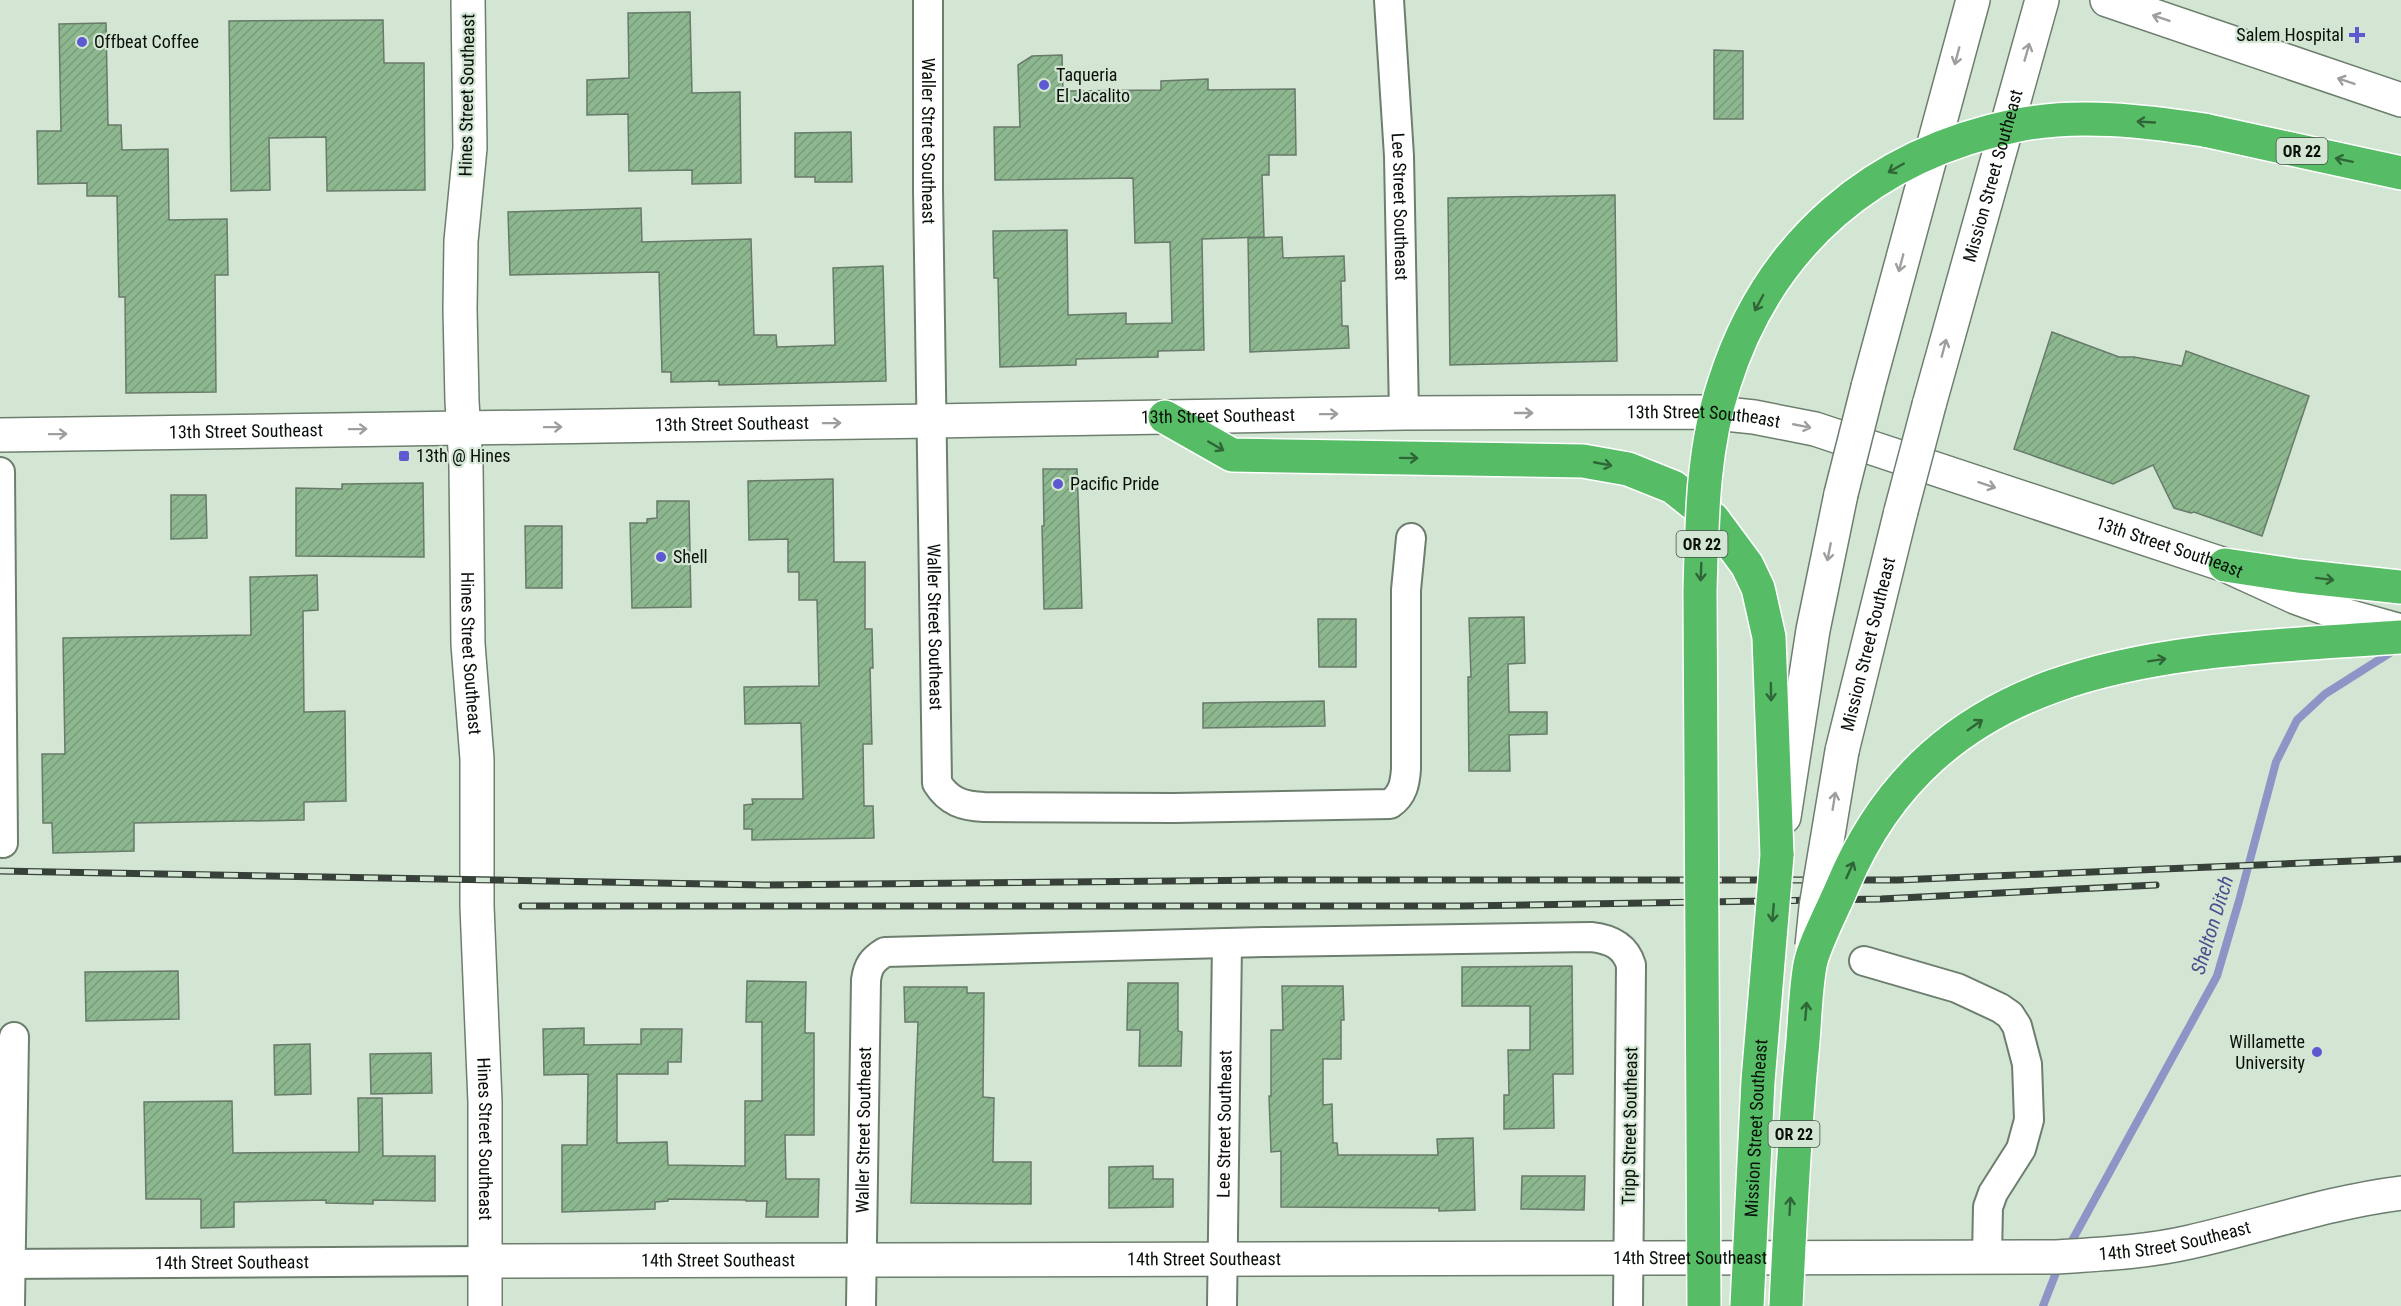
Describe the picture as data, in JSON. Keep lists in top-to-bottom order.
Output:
{
  "streets": {
    "highway": ["OR 22", "Mission Street Southeast"],
    "main road": ["Hines Street Southeast", "13th Street Southeast", "14th Street Southeast"],
    "street": ["Waller Street Southeast", "Lee Street Southeast", "Tripp Street Southeast"]
  },
  "crossings": [
    ["Hines Street Southeast", "13th Street Southeast"],
    ["Hines Street Southeast", "14th Street Southeast"],
    ["Waller Street Southeast", "Lee Street Southeast"],
    ["Waller Street Southeast", "13th Street Southeast"],
    ["Waller Street Southeast", "Tripp Street Southeast"],
    ["Waller Street Southeast", "14th Street Southeast"],
    ["OR 22", "Mission Street Southeast"],
    ["Mission Street Southeast", "13th Street Southeast"],
    ["Lee Street Southeast", "13th Street Southeast"],
    ["Lee Street Southeast", "Tripp Street Southeast"],
    ["Lee Street Southeast", "14th Street Southeast"],
    ["Tripp Street Southeast", "14th Street Southeast"]
  ],
  "one_way": ["13th Street Southeast"],
  "water": ["Shelton Ditch"],
  "places": {
    "health": ["Salem Hospital"],
    "other": [
      "Offbeat Coffee",
      "Taqueria El Jacalito",
      "Pacific Pride",
      "Shell",
      "Willamette University"
    ],
    "transit": ["13th @ Hines"]
  }
}
